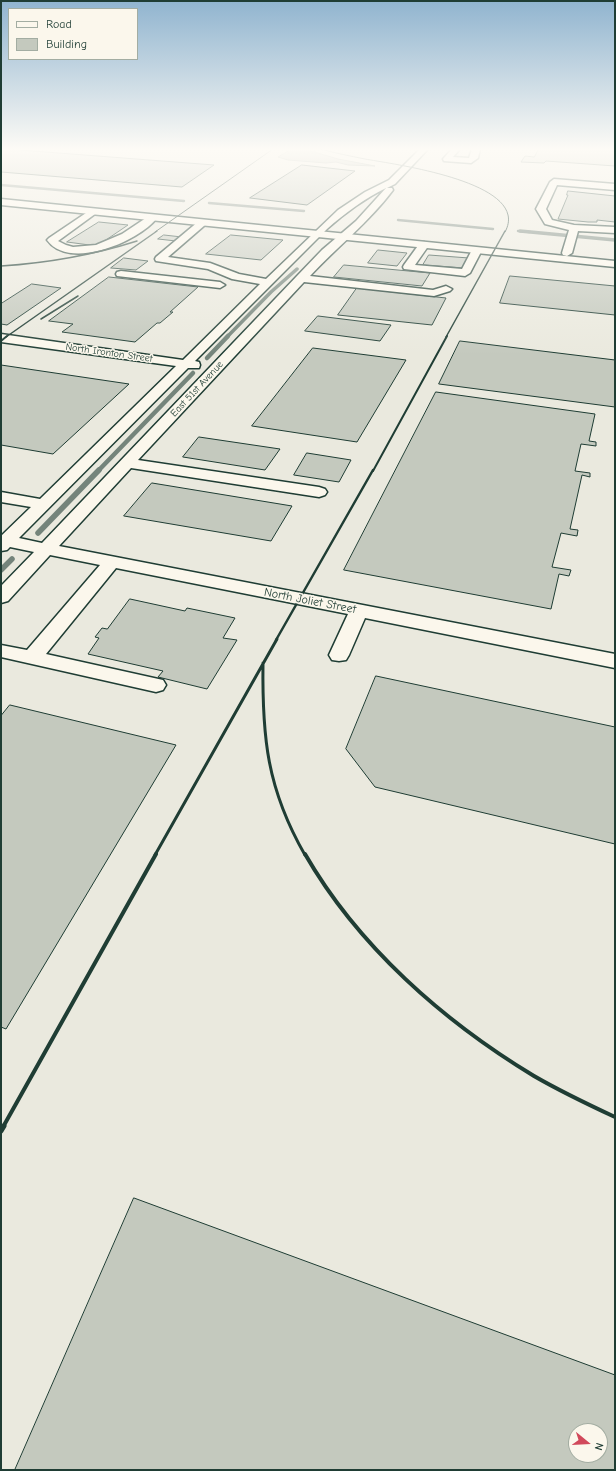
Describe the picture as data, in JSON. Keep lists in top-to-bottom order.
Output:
{
  "streets": {
    "street": ["North Ironton Street", "East 51st Avenue", "North Joliet Street"]
  },
  "crossings": [
    ["North Ironton Street", "East 51st Avenue"],
    ["East 51st Avenue", "North Joliet Street"]
  ],
  "legend": ["Road", "Building"],
  "north": "right"
}
